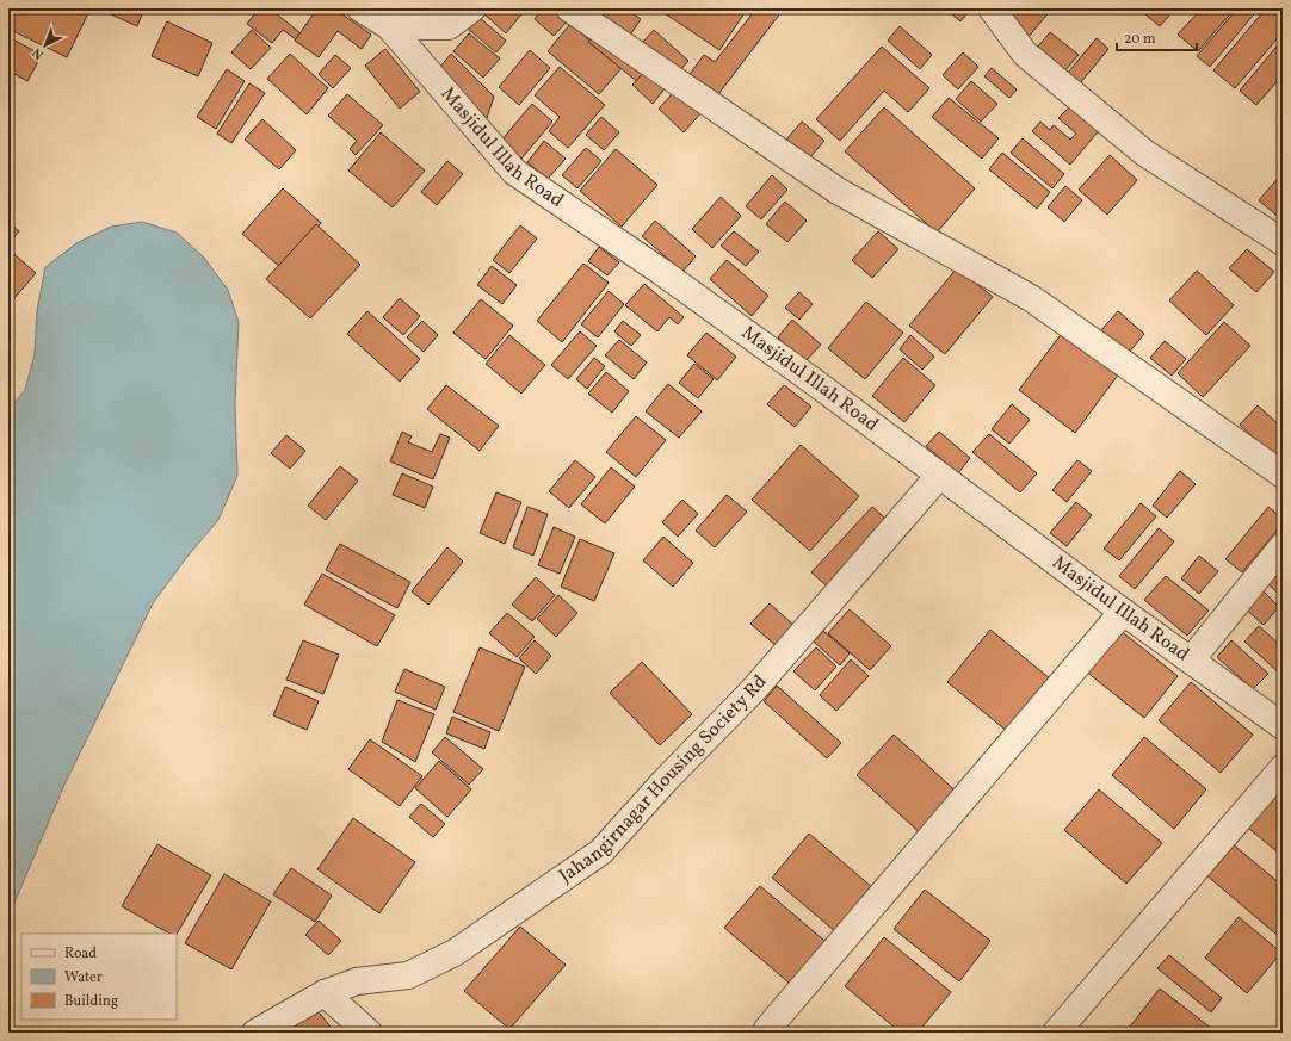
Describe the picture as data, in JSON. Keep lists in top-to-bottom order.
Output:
{
  "streets": {
    "street": ["Masjidul Illah Road", "Jahangirnagar Housing Society Rd"]
  },
  "crossings": [
    ["Masjidul Illah Road", "Jahangirnagar Housing Society Rd"]
  ],
  "legend": ["Road", "Water", "Building"],
  "scale_bar": "20 m",
  "north": "bottom left"
}
